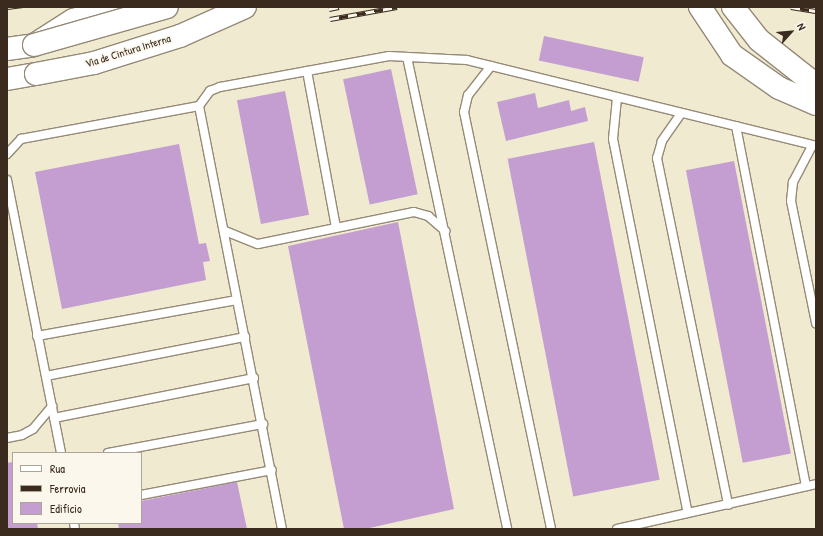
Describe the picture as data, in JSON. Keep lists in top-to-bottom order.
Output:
{
  "streets": {
    "main road": ["Via de Cintura Interna"]
  },
  "legend": ["Rua", "Ferrovia", "Edifício"],
  "north": "top right"
}
